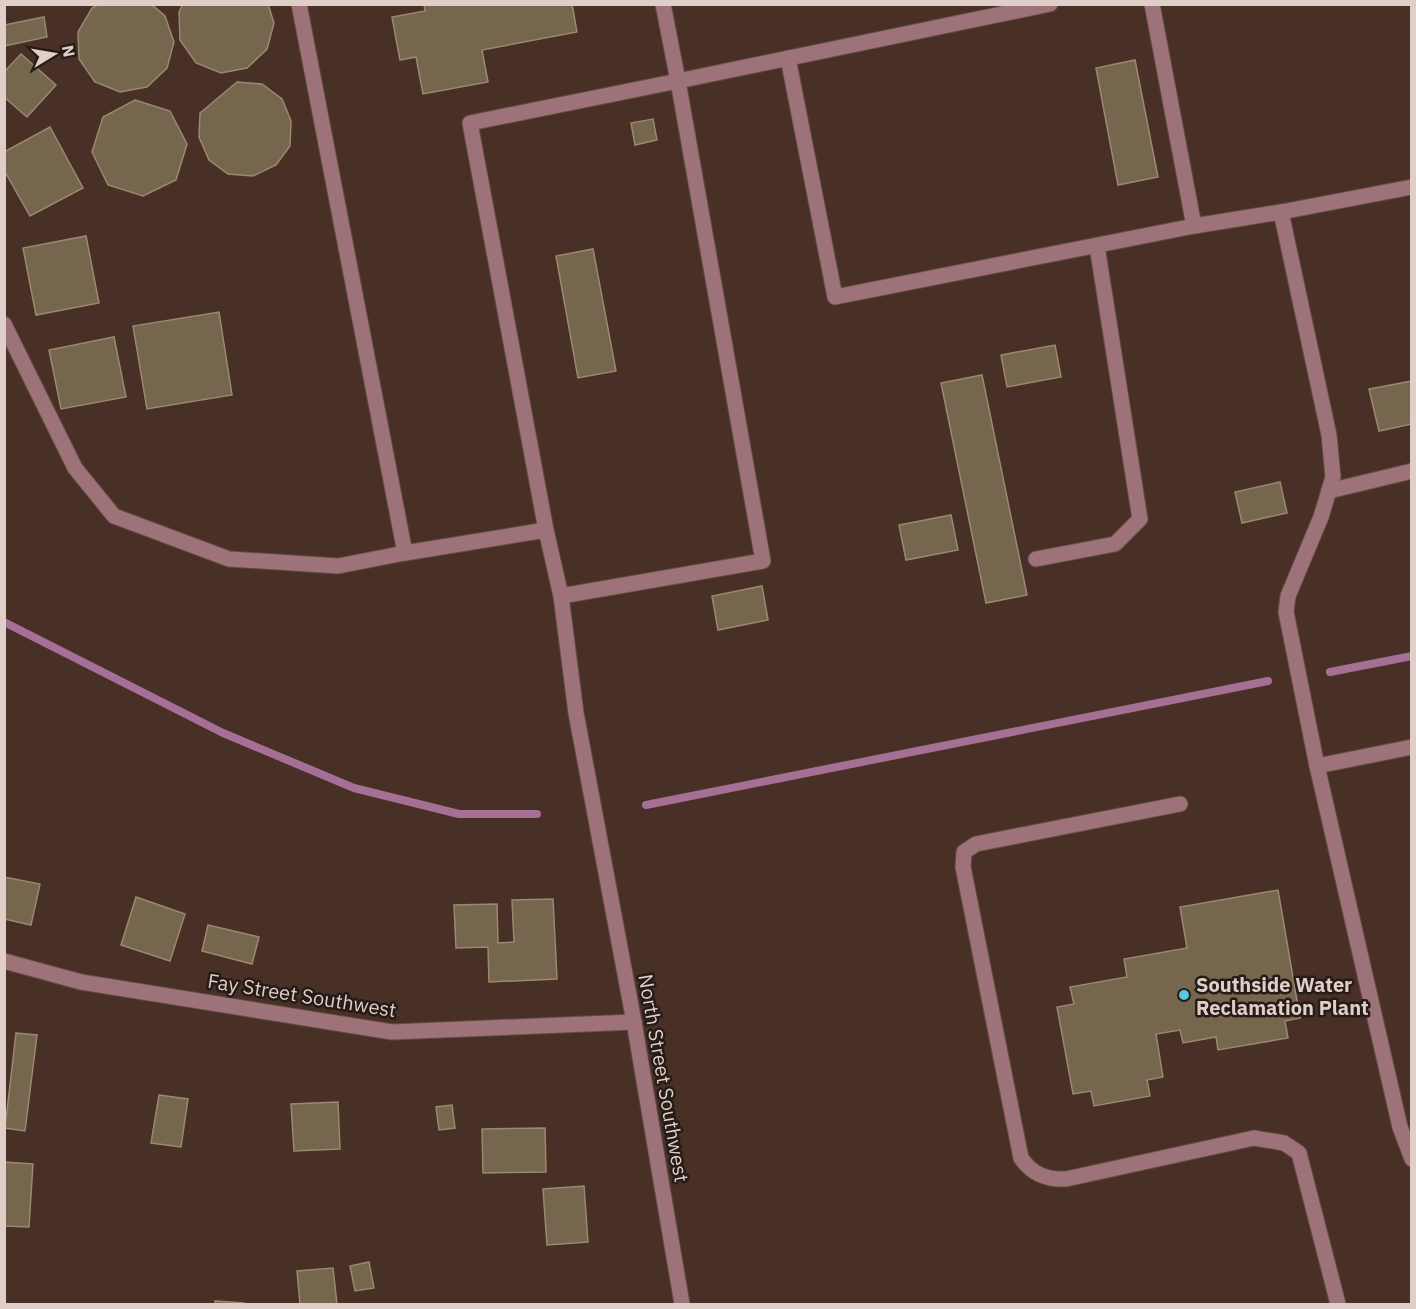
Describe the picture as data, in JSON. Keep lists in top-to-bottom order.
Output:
{
  "streets": {
    "street": ["Fay Street Southwest", "North Street Southwest"]
  },
  "crossings": [
    ["Fay Street Southwest", "North Street Southwest"]
  ],
  "places": ["Southside Water Reclamation Plant"],
  "north": "right"
}
